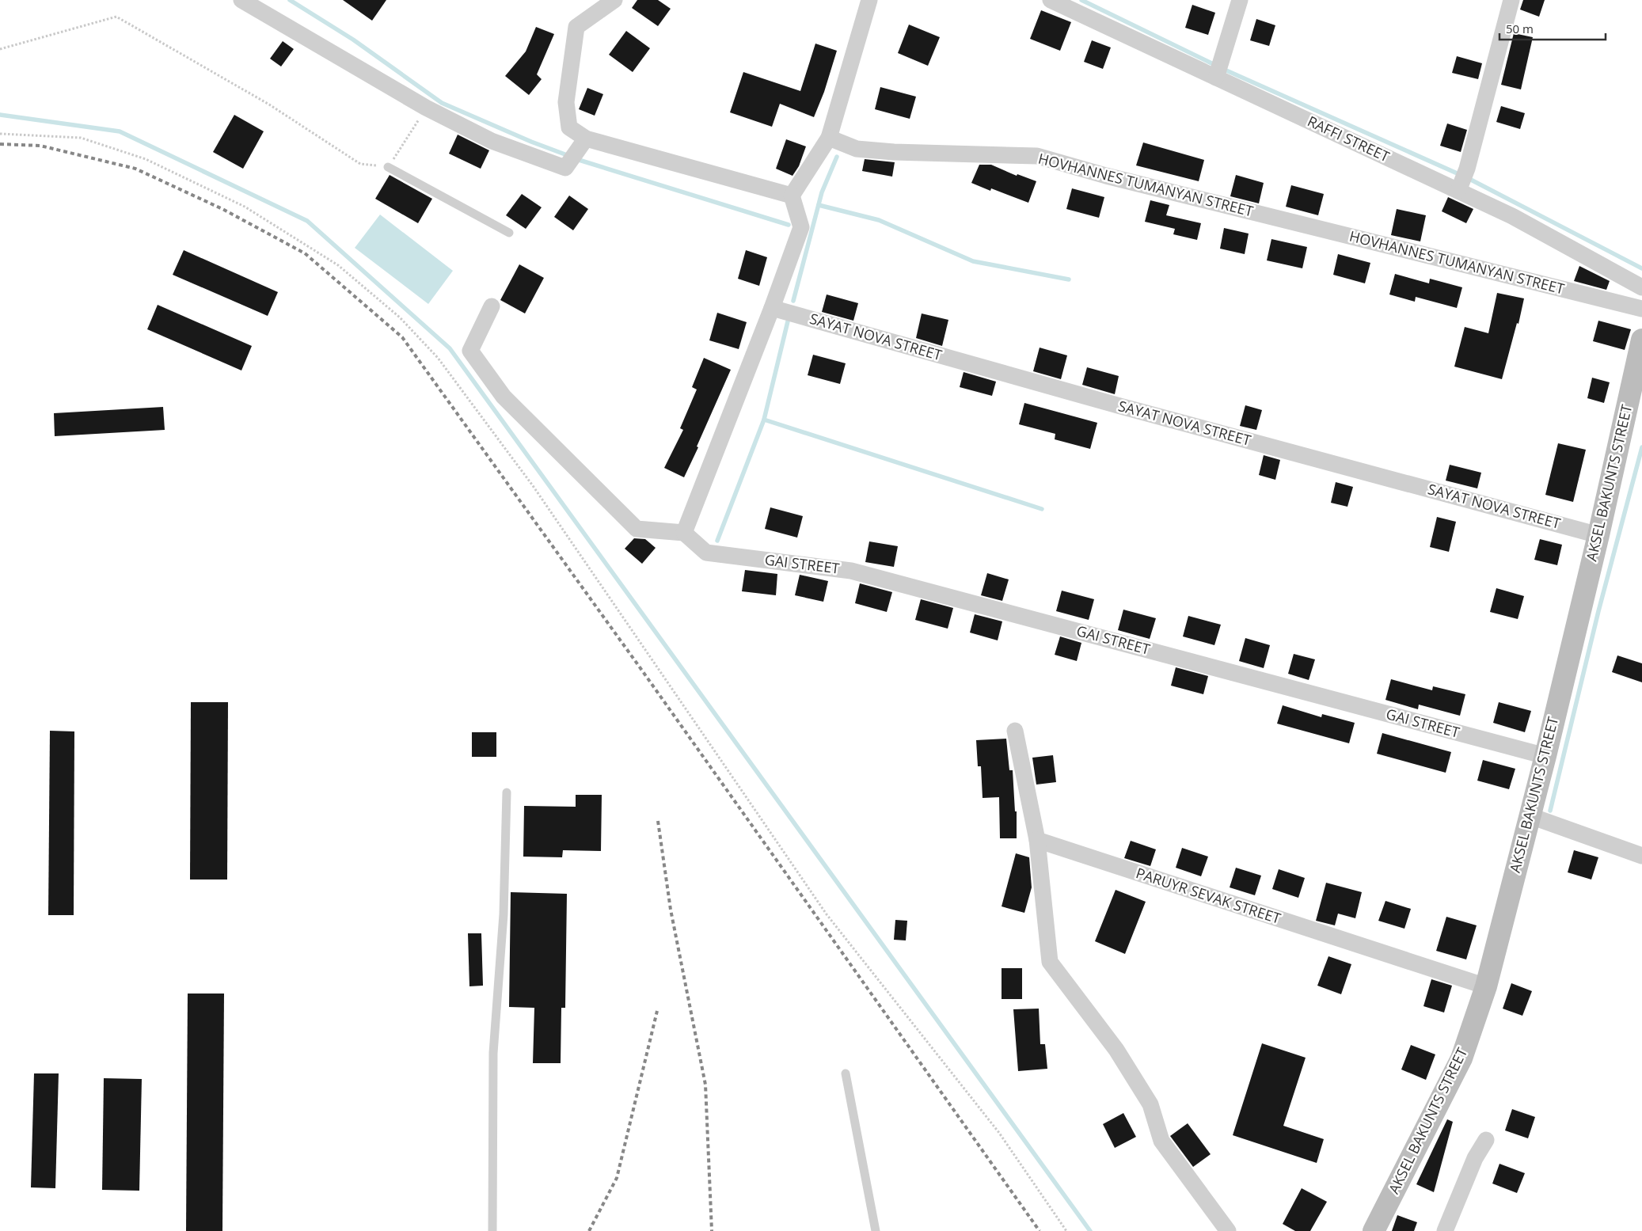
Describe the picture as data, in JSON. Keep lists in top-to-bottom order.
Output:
{
  "streets": {
    "main road": ["AKSEL BAKUNTS STREET"],
    "street": [
      "RAFFI STREET",
      "HOVHANNES TUMANYAN STREET",
      "SAYAT NOVA STREET",
      "GAI STREET",
      "PARUYR SEVAK STREET"
    ]
  },
  "crossings": [
    ["SAYAT NOVA STREET", "AKSEL BAKUNTS STREET"],
    ["AKSEL BAKUNTS STREET", "GAI STREET"],
    ["AKSEL BAKUNTS STREET", "PARUYR SEVAK STREET"]
  ],
  "scale_bar": "50 m"
}
